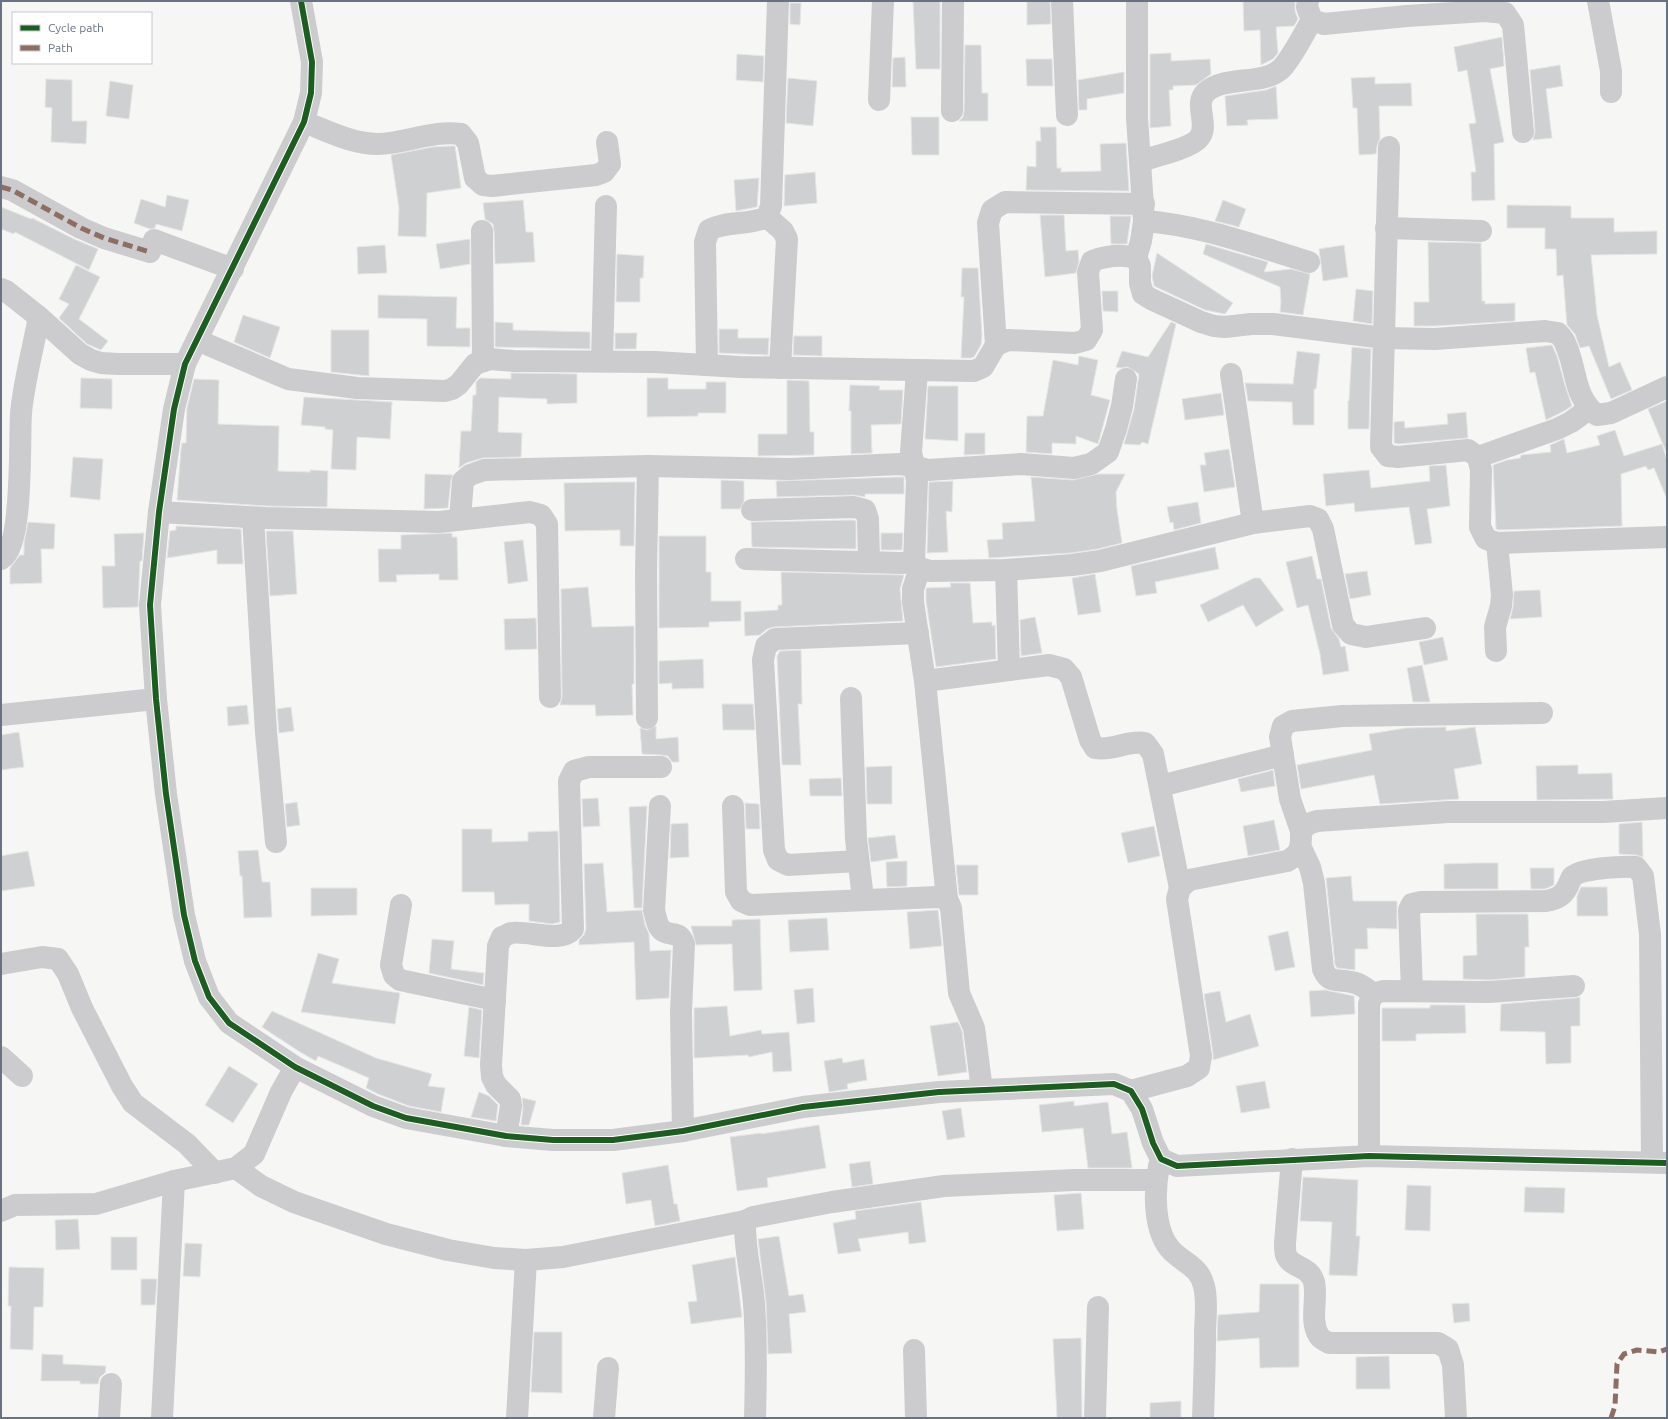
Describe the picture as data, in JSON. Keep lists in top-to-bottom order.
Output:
{
  "legend": ["Cycle path", "Path"]
}
